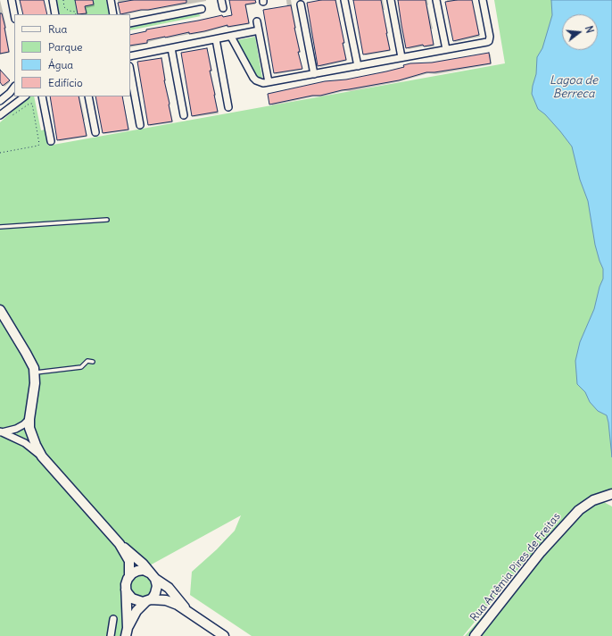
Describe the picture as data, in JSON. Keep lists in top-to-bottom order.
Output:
{
  "streets": {
    "street": ["Rua Artêmia Pires de Freitas"]
  },
  "water": ["Lagoa de Berreca"],
  "legend": [
    "Rua",
    "Parque",
    "Água",
    "Edifício"
  ],
  "north": "right"
}
